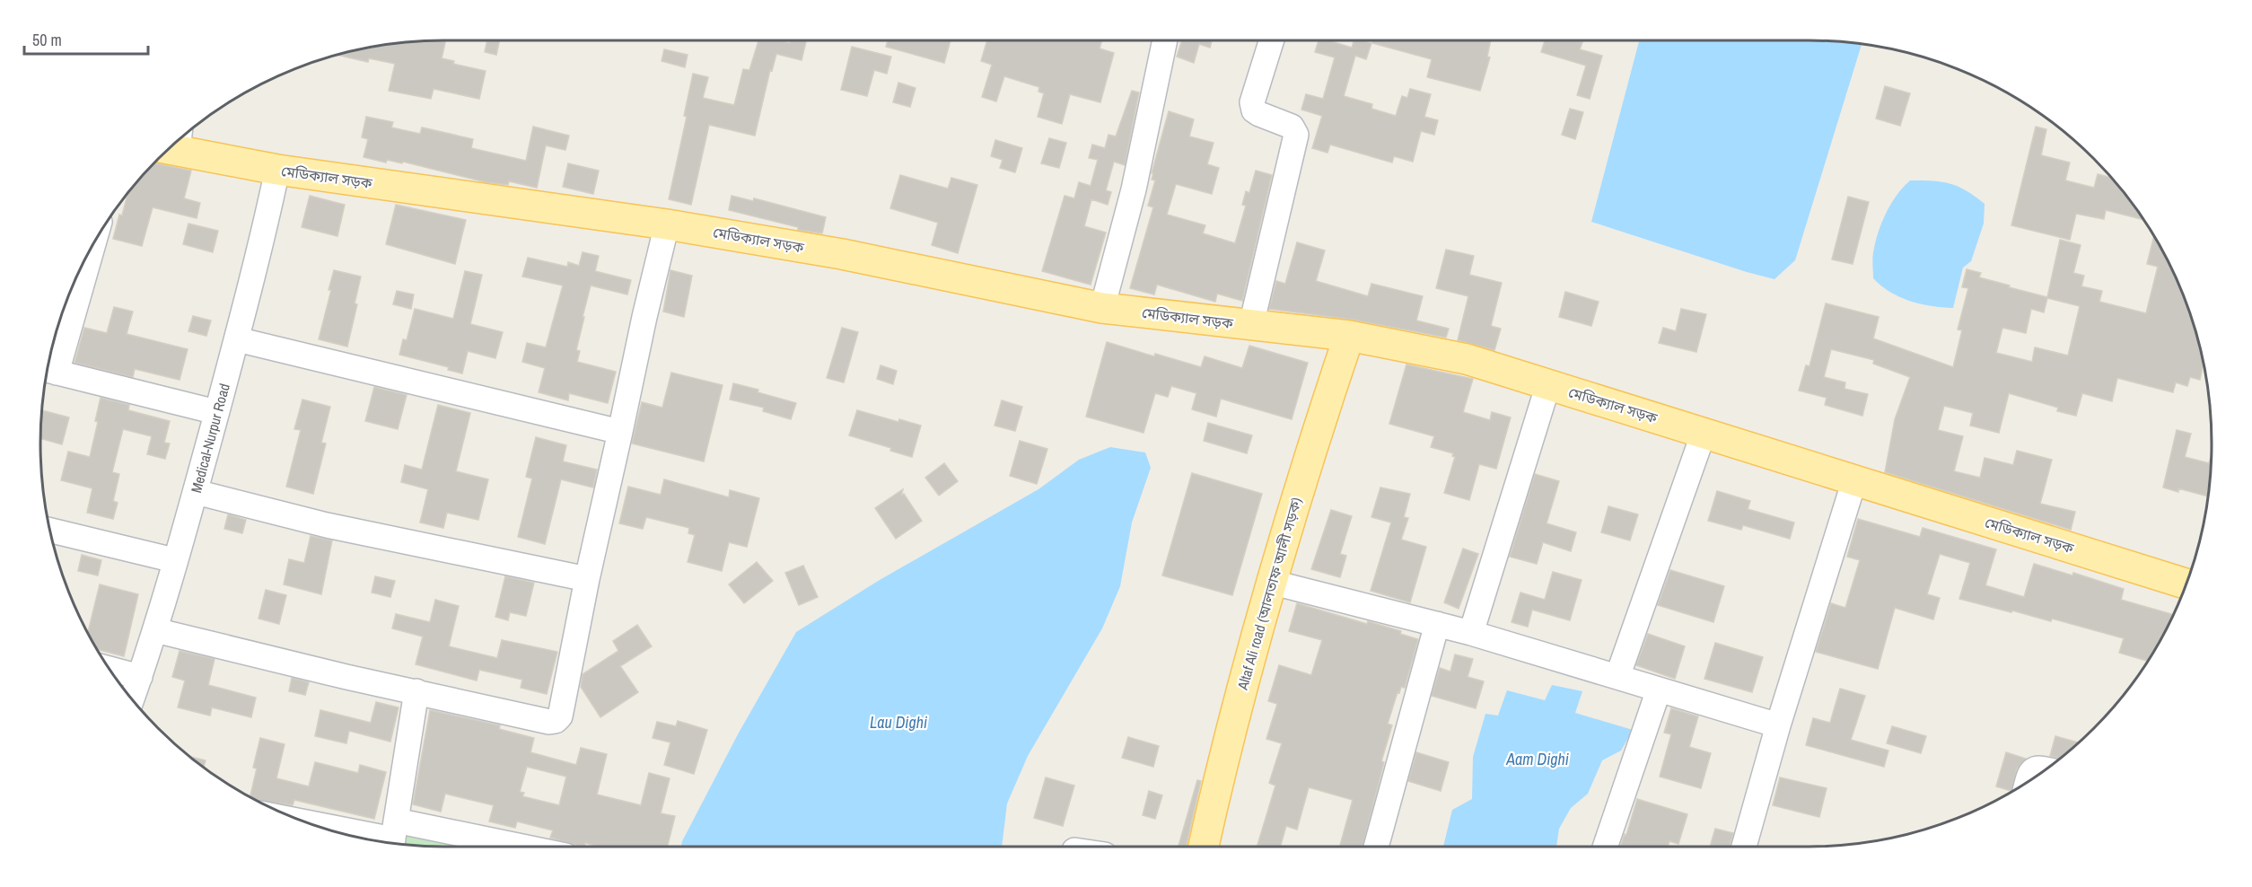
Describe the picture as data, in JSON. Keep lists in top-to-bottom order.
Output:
{
  "streets": {
    "main road": ["মেডিক্যাল সড়ক", "Altaf Ali road (আলতাফ আলী সড়ক)"],
    "street": ["Medical-Nurpur Road"]
  },
  "crossings": [
    ["মেডিক্যাল সড়ক", "Medical-Nurpur Road"],
    ["মেডিক্যাল সড়ক", "Altaf Ali road (আলতাফ আলী সড়ক)"]
  ],
  "water": ["Lau Dighi", "Aam Dighi"],
  "scale_bar": "50 m"
}
